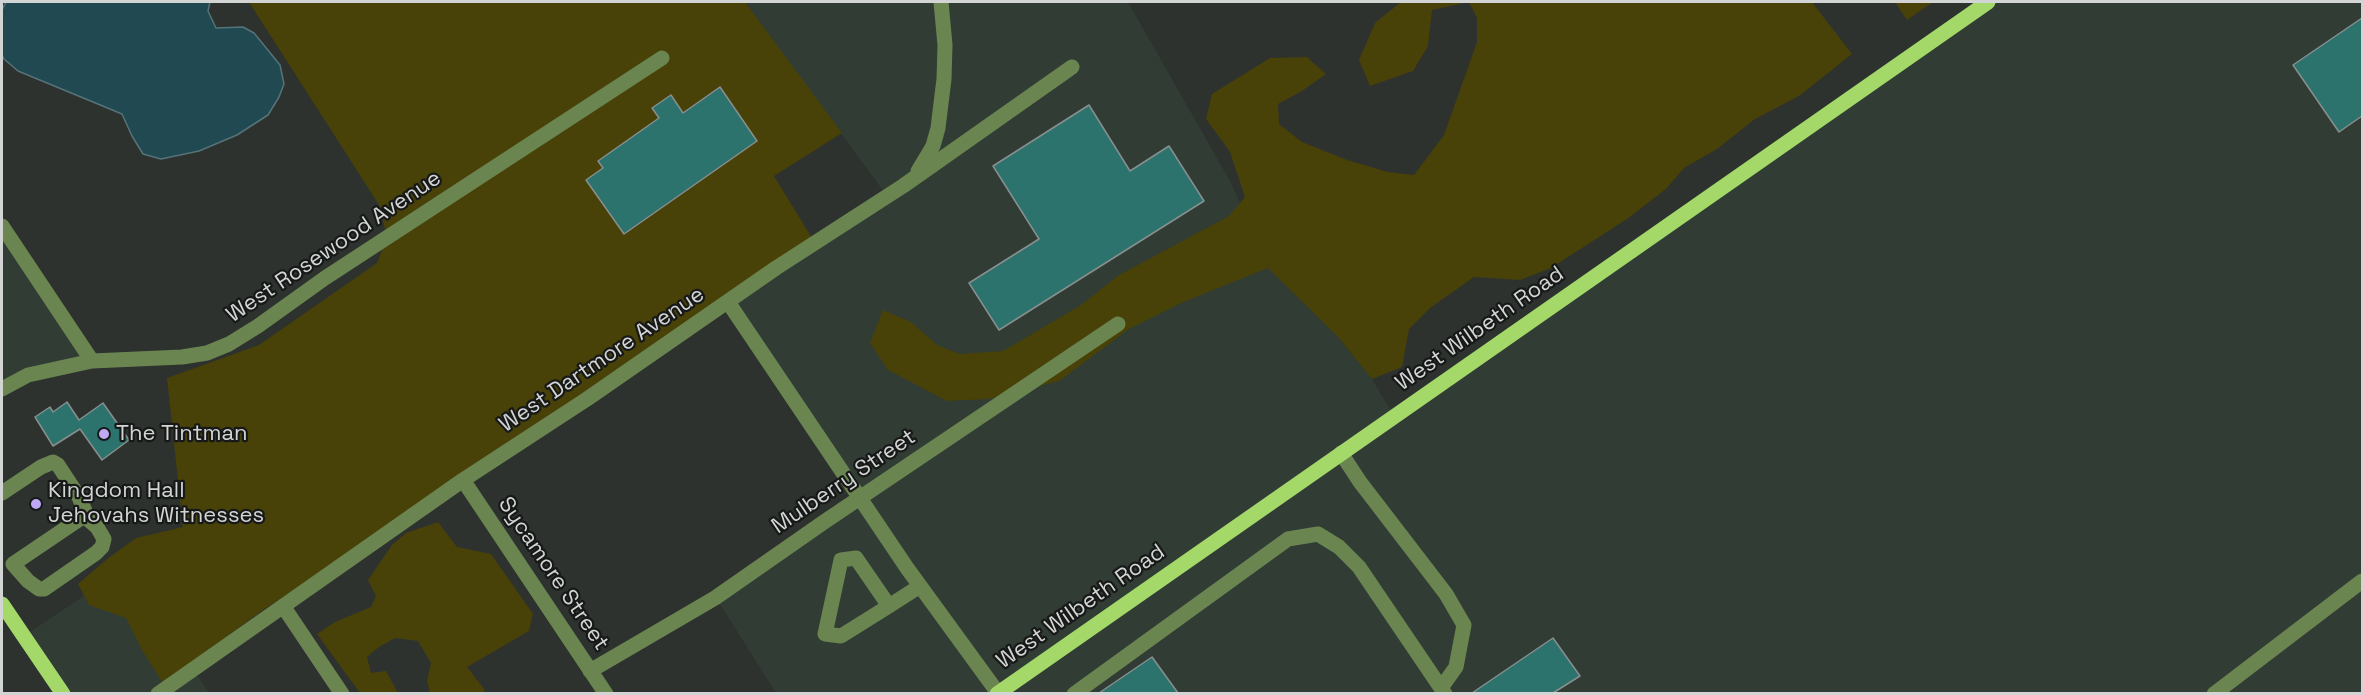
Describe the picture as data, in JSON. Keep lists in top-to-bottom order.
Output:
{
  "streets": {
    "main road": ["West Wilbeth Road"],
    "street": [
      "West Rosewood Avenue",
      "West Dartmore Avenue",
      "Mulberry Street",
      "Sycamore Street"
    ]
  },
  "crossings": [
    ["West Dartmore Avenue", "Sycamore Street"],
    ["Mulberry Street", "Sycamore Street"]
  ],
  "places": ["The Tintman", "Kingdom Hall Jehovahs Witnesses"]
}
